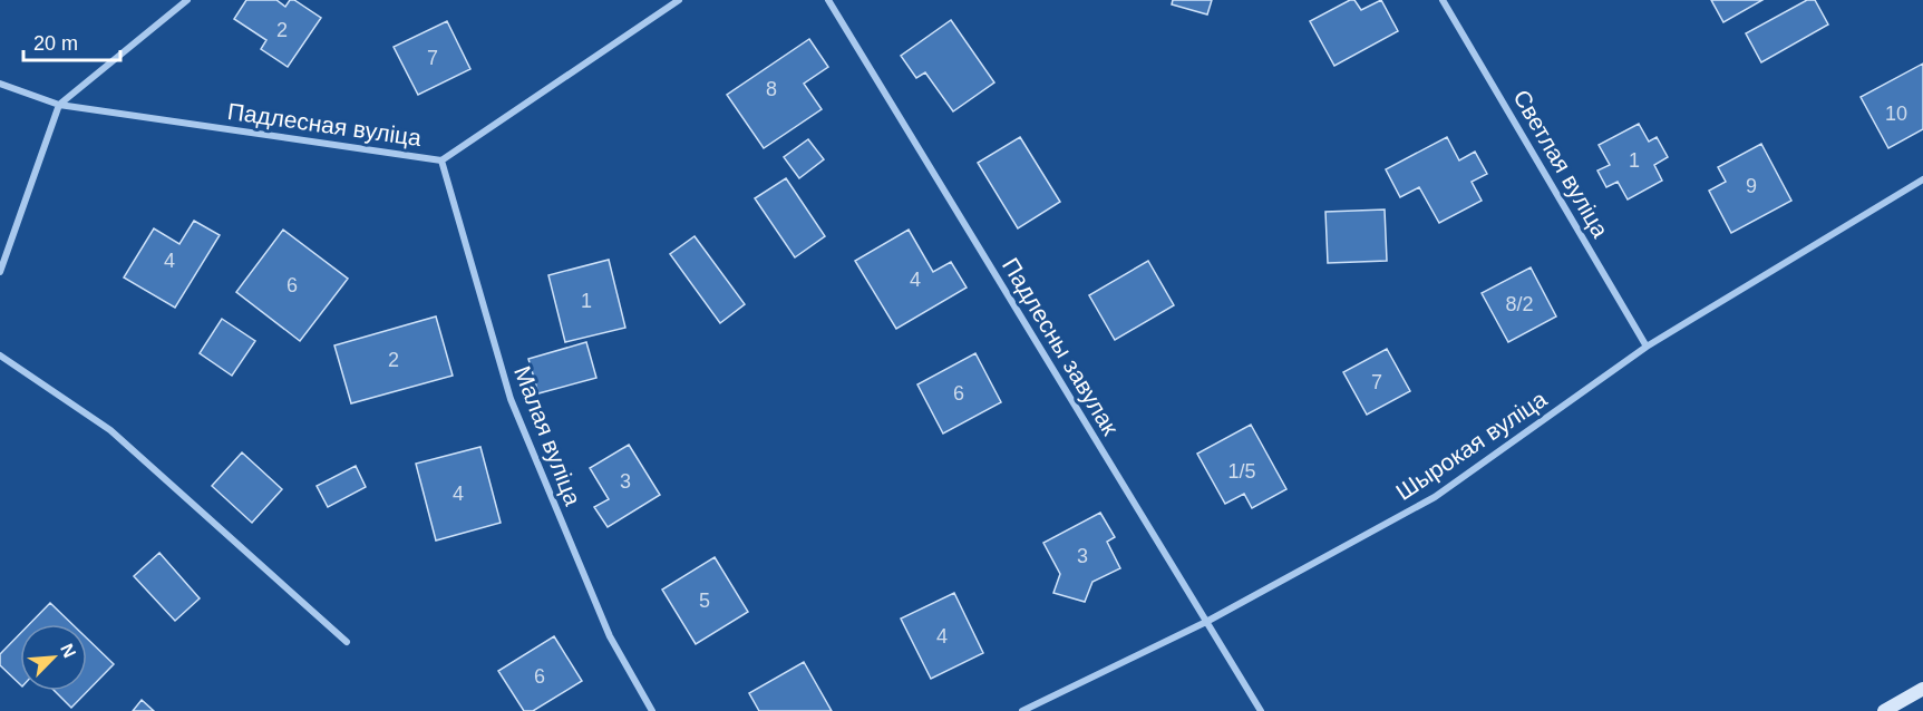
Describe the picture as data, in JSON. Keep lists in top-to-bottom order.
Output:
{
  "streets": {
    "street": [
      "Падлесная вуліца",
      "Светлая вуліца",
      "Падлесны завулак",
      "Малая вуліца",
      "Шырокая вуліца"
    ]
  },
  "crossings": [
    ["Падлесная вуліца", "Малая вуліца"],
    ["Светлая вуліца", "Шырокая вуліца"],
    ["Падлесны завулак", "Шырокая вуліца"]
  ],
  "house_numbers": [
    "2",
    "7",
    "8",
    "10",
    "1",
    "9",
    "4",
    "4",
    "6",
    "1",
    "8/2",
    "2",
    "7",
    "6",
    "1/5",
    "3",
    "4",
    "3",
    "5",
    "4",
    "6"
  ],
  "scale_bar": "20 m",
  "north": "top right"
}
